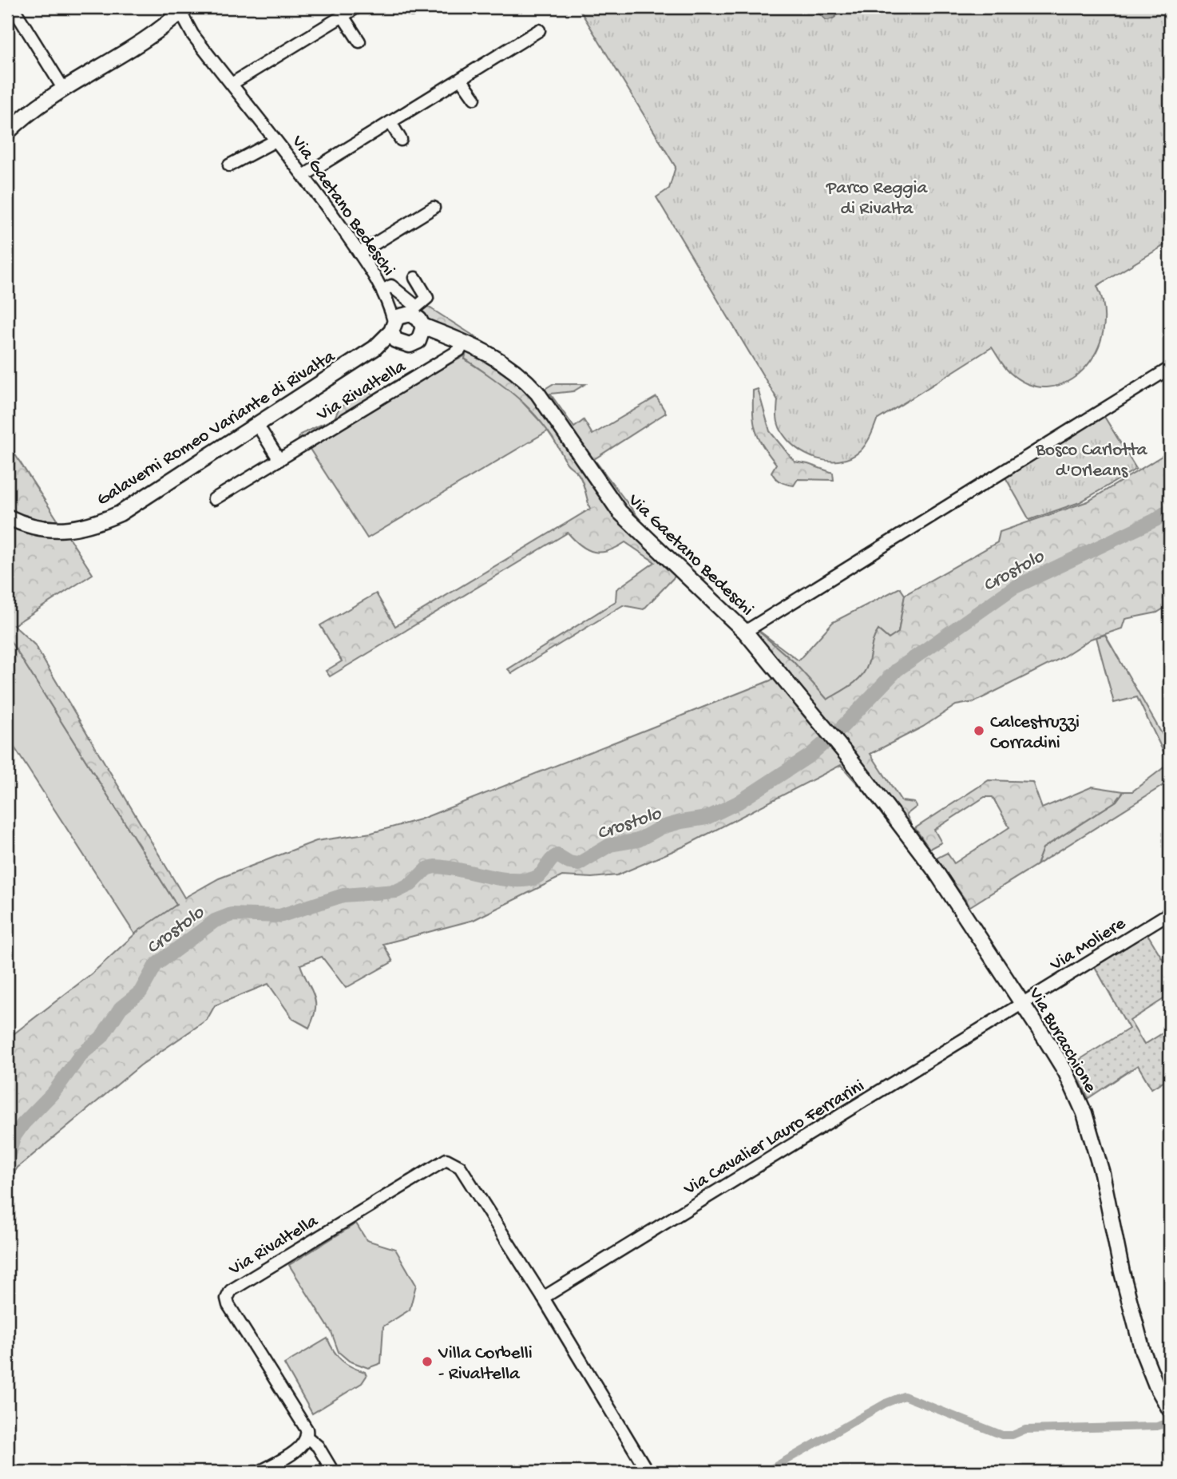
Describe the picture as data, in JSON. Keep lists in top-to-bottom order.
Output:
{
  "streets": {
    "main road": ["Via Gaetano Bedeschi", "Galaverni Romeo Variante di Rivalta", "Via Buracchione"],
    "street": ["Via Rivaltella", "Via Moliere", "Via Cavalier Lauro Ferrarini"]
  },
  "crossings": [
    ["Via Gaetano Bedeschi", "Via Rivaltella"],
    ["Via Gaetano Bedeschi", "Galaverni Romeo Variante di Rivalta"],
    ["Via Gaetano Bedeschi", "Via Buracchione"],
    ["Via Rivaltella", "Via Cavalier Lauro Ferrarini"],
    ["Via Moliere", "Via Buracchione"],
    ["Via Moliere", "Via Cavalier Lauro Ferrarini"],
    ["Via Buracchione", "Via Cavalier Lauro Ferrarini"]
  ],
  "water": ["Crostolo"],
  "parks": ["Parco Reggia di Rivalta", "Bosco Carlotta d'Orleans"],
  "places": ["Calcestruzzi Corradini", "Villa Corbelli - Rivaltella"]
}
